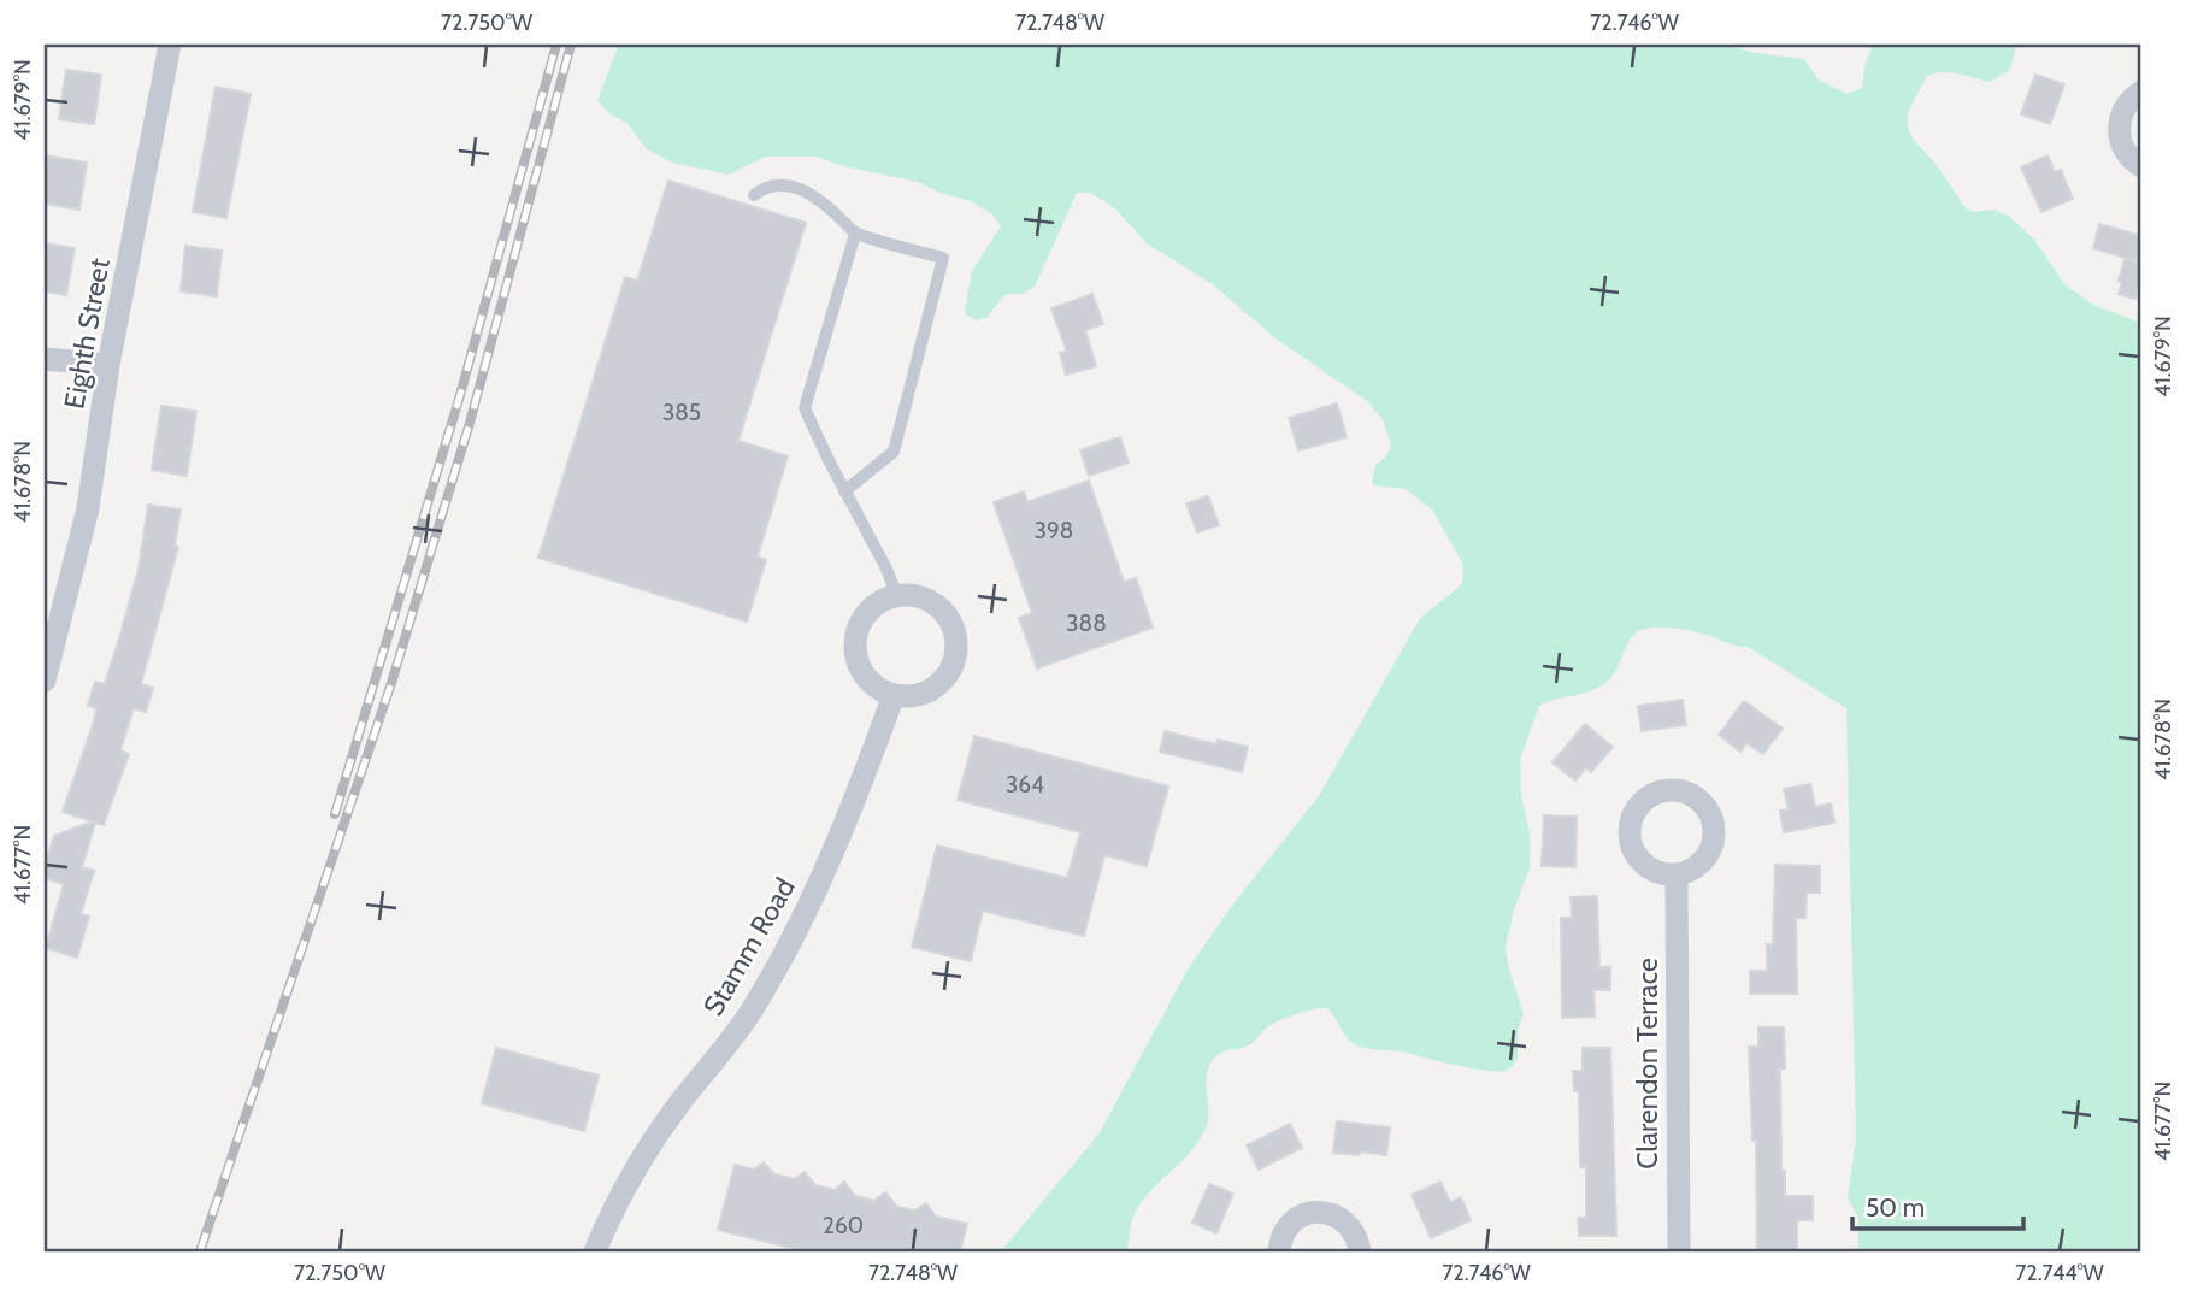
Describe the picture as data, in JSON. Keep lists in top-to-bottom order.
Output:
{
  "streets": {
    "street": ["Eighth Street", "Stamm Road", "Clarendon Terrace"]
  },
  "house_numbers": [
    "385",
    "398",
    "388",
    "364",
    "260"
  ],
  "scale_bar": "50 m",
  "coordinates": [
    "72.750°W",
    "72.748°W",
    "72.746°W",
    "41.679°N",
    "41.678°N",
    "41.677°N",
    "72.744°W"
  ]
}
